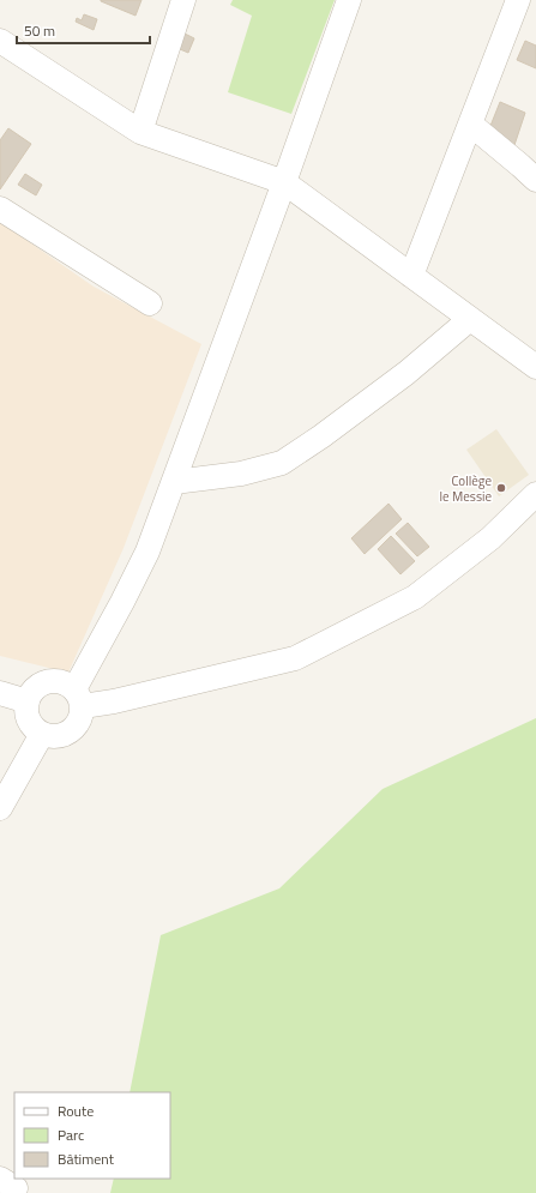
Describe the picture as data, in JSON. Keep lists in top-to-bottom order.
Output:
{
  "places": ["Collège le Messie"],
  "legend": ["Route", "Parc", "Bâtiment"],
  "scale_bar": "50 m"
}
